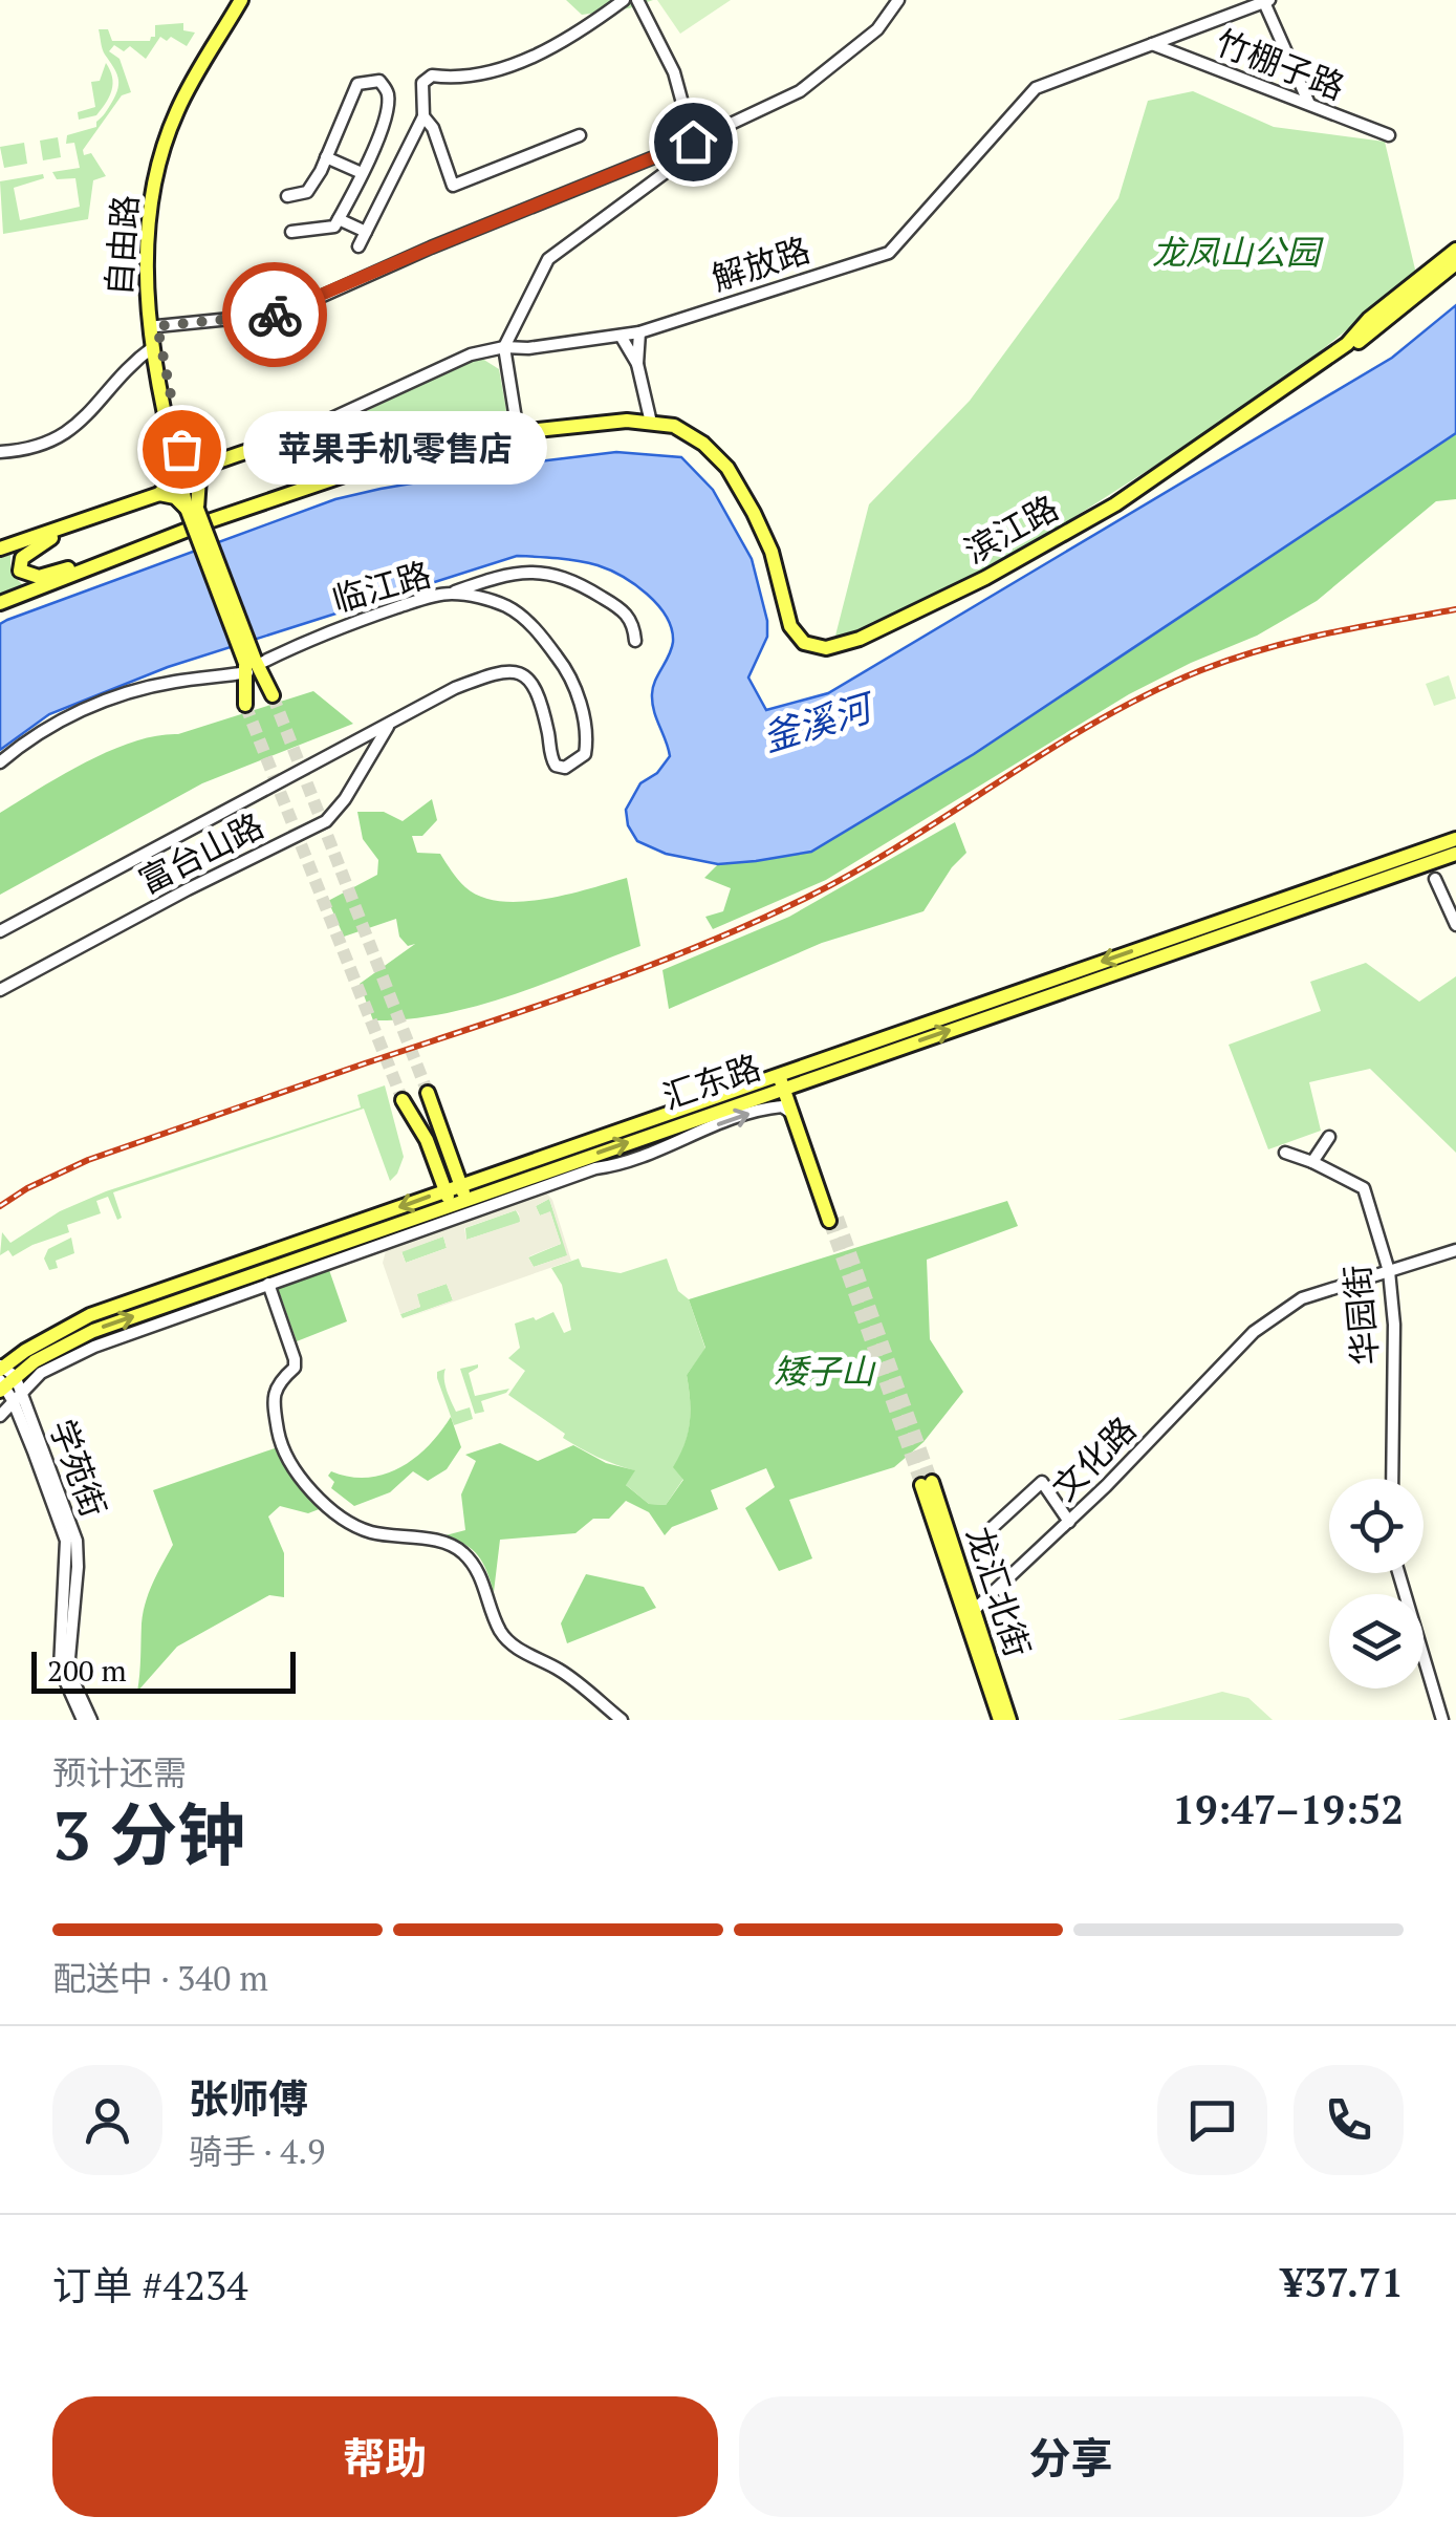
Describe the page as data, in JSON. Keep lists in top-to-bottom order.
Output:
{
  "streets": {
    "main road": [
      "自由路",
      "解放路",
      "滨江路",
      "汇东路",
      "龙汇北街"
    ],
    "street": [
      "竹棚子路",
      "临江路",
      "富台山路",
      "华园街",
      "文化路",
      "学苑街"
    ]
  },
  "crossings": [
    ["竹棚子路", "解放路"],
    ["自由路", "临江路"],
    ["临江路", "富台山路"],
    ["汇东路", "学苑街"],
    ["华园街", "文化路"],
    ["文化路", "龙汇北街"]
  ],
  "water": ["釜溪河"],
  "parks": ["龙凤山公园", "矮子山"],
  "places": ["苹果手机零售店"],
  "scale_bar": "200 m",
  "page": {
    "bubble": "苹果手机零售店",
    "scale": "200 m",
    "heading": ["3 分钟", "预计还需", "19:47–19:52"],
    "panel": [
      "张师傅",
      "骑手 · 4.9",
      "订单 #4234",
      "¥37.71"
    ],
    "bar": "配送中 · 340 m",
    "buttons": ["帮助", "分享"]
  }
}
